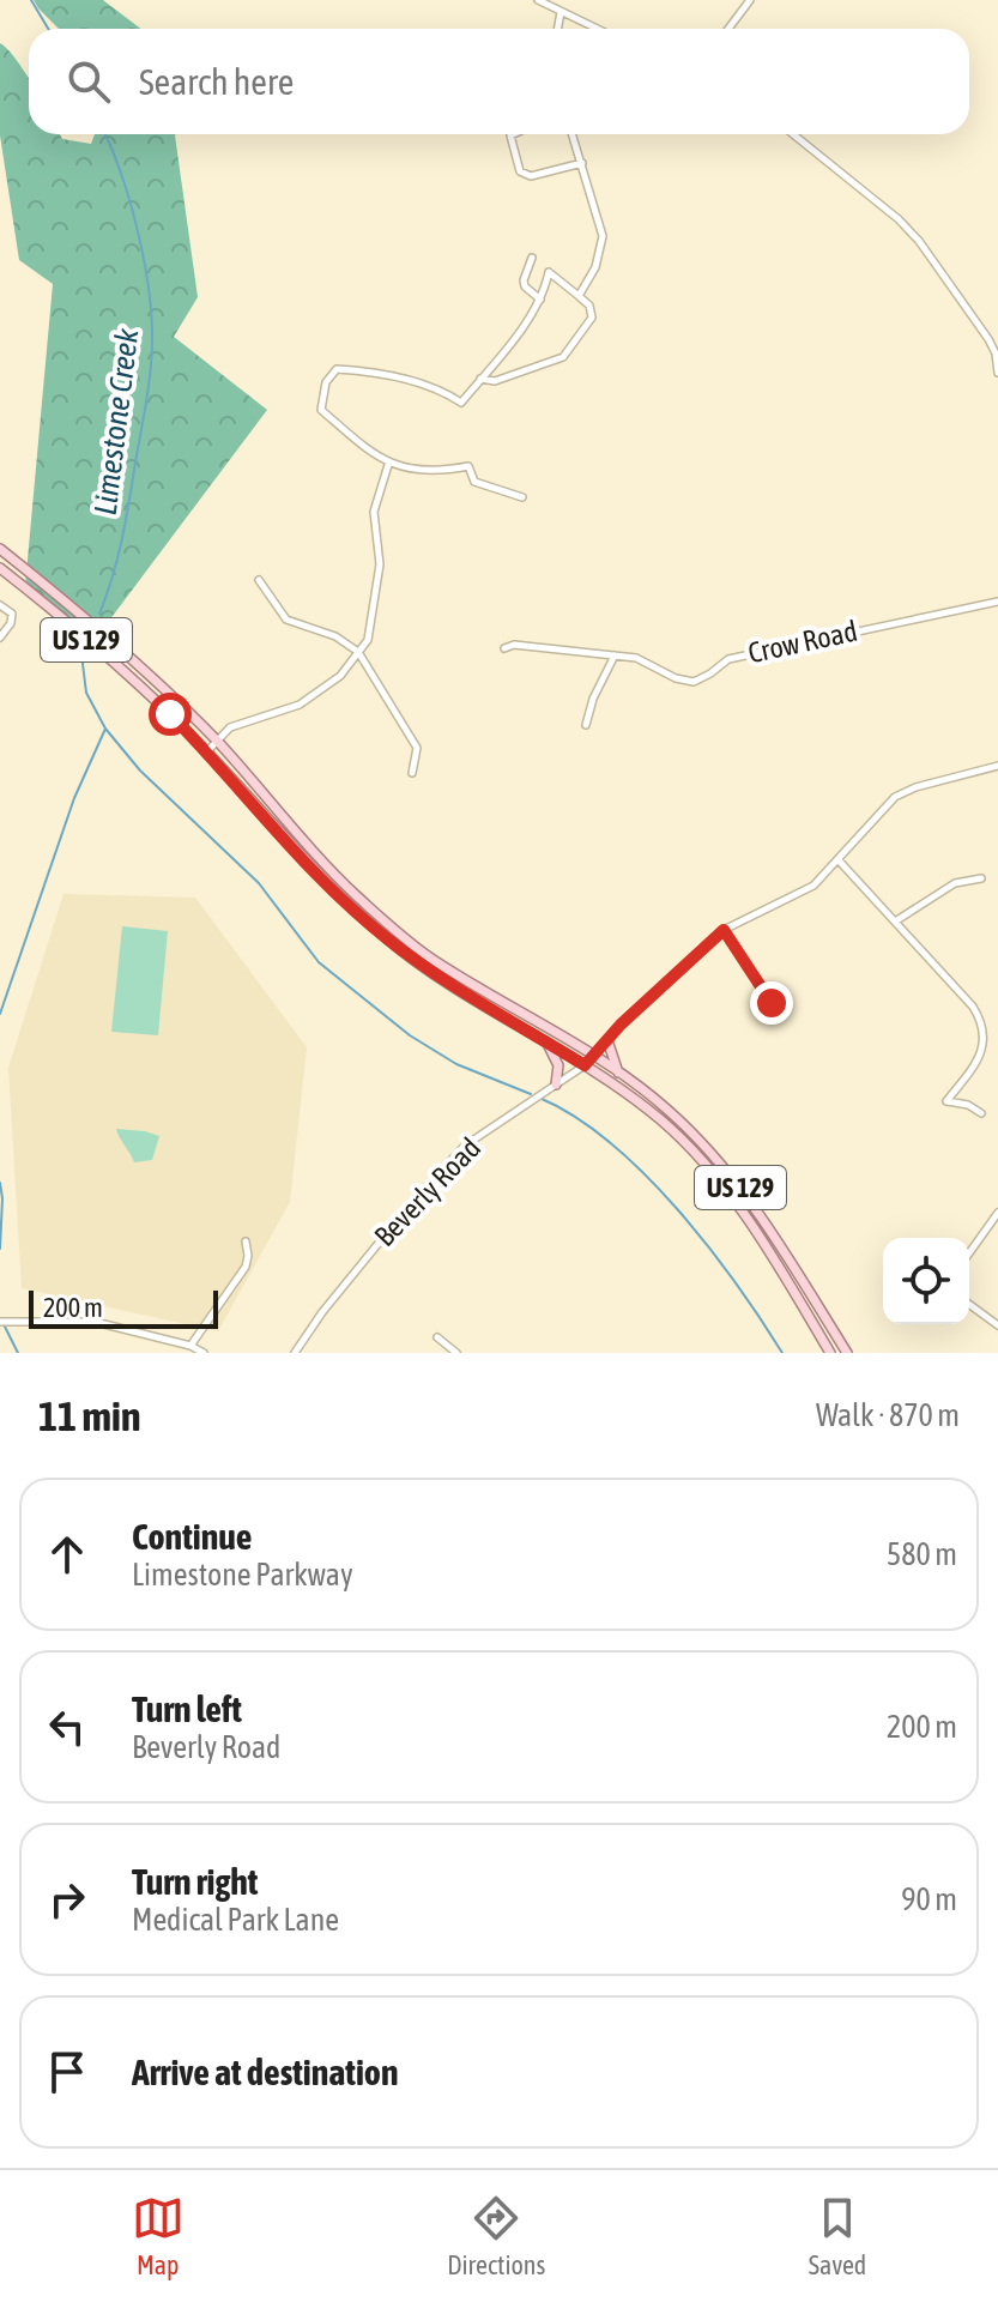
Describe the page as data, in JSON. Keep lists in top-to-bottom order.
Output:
{
  "streets": {
    "main road": ["US 129"],
    "street": ["Crow Road", "Beverly Road"]
  },
  "crossings": [
    ["US 129", "Beverly Road"]
  ],
  "water": ["Limestone Creek"],
  "scale_bar": "200 m",
  "page": {
    "search": "Search here",
    "scale": "200 m",
    "heading": ["11 min", "Walk · 870 m"],
    "list": [
      ["Continue", "Limestone Parkway", "580 m"],
      ["Turn left", "Beverly Road", "200 m"],
      ["Turn right", "Medical Park Lane", "90 m"],
      "Arrive at destination"
    ],
    "nav": ["Map", "Directions", "Saved"]
  }
}
